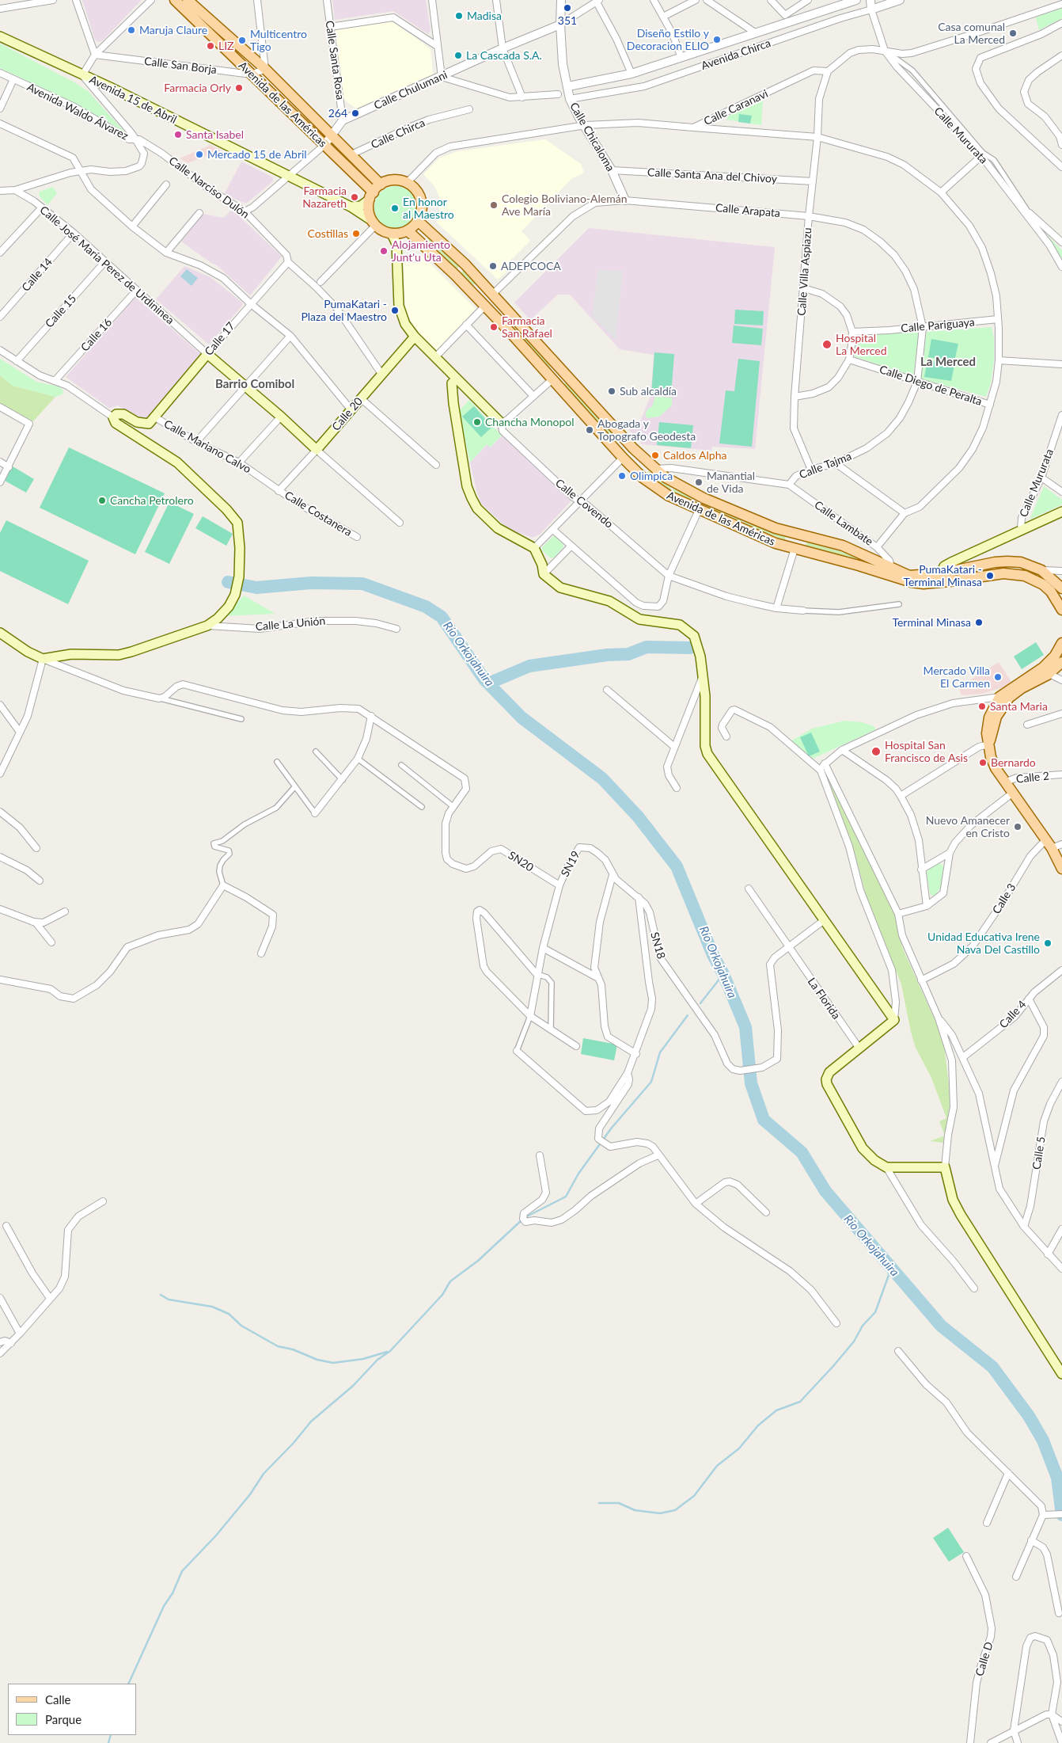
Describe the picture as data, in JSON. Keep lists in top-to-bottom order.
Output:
{
  "streets": {
    "main road": [
      "Avenida 15 de Abril",
      "Avenida de las Américas",
      "Calle 17",
      "Calle 20",
      "Calle Covendo"
    ],
    "street": [
      "Avenida Chirca",
      "Calle Santa Rosa",
      "Calle San Borja",
      "Calle Chulumani",
      "Calle Caranavi",
      "Avenida Waldo Álvarez",
      "Calle Chirca",
      "Calle Mururata",
      "Calle Chicaloma",
      "Calle Santa Ana del Chivoy",
      "Calle Narciso Dulón",
      "Calle Arapata",
      "Calle José María Perez de Urdininea",
      "Calle Villa Aspiazu",
      "Calle 14",
      "Calle 15",
      "Calle Pariguaya",
      "Calle 16",
      "Calle Diego de Peralta",
      "Calle Mariano Calvo",
      "Calle Tajma",
      "Calle Costanera",
      "Calle Lambate",
      "Calle La Unión",
      "Calle 2",
      "SN20",
      "SN19",
      "Calle 3",
      "SN18",
      "La Florida",
      "Calle 4",
      "Calle 5",
      "Calle D"
    ]
  },
  "crossings": [
    ["Avenida Chirca", "Calle Mururata"],
    ["Avenida Chirca", "Calle Chicaloma"],
    ["Calle Santa Rosa", "Calle Chulumani"],
    ["Calle San Borja", "Avenida de las Américas"],
    ["Calle Chulumani", "Calle Chicaloma"],
    ["Avenida 15 de Abril", "Avenida de las Américas"],
    ["Avenida 15 de Abril", "Calle Caranavi"],
    ["Avenida 15 de Abril", "Calle Covendo"],
    ["Avenida de las Américas", "Calle Caranavi"],
    ["Avenida de las Américas", "Calle Chirca"],
    ["Avenida de las Américas", "Calle Arapata"],
    ["Avenida de las Américas", "Calle Tajma"],
    ["Avenida de las Américas", "Calle Covendo"],
    ["Avenida de las Américas", "Calle Lambate"],
    ["Calle Caranavi", "Calle Chicaloma"],
    ["Calle Caranavi", "Calle Villa Aspiazu"],
    ["Calle Caranavi", "Calle Covendo"],
    ["Avenida Waldo Álvarez", "Calle Narciso Dulón"],
    ["Calle Chicaloma", "Calle Santa Ana del Chivoy"],
    ["Calle Chicaloma", "Calle Arapata"],
    ["Calle Santa Ana del Chivoy", "Calle Villa Aspiazu"],
    ["Calle Narciso Dulón", "Calle 17"],
    ["Calle Narciso Dulón", "Calle 20"],
    ["Calle Arapata", "Calle Villa Aspiazu"],
    ["Calle Arapata", "Calle Pariguaya"],
    ["Calle Arapata", "Calle Diego de Peralta"],
    ["Calle Arapata", "Calle Tajma"],
    ["Calle José María Perez de Urdininea", "Calle 14"],
    ["Calle José María Perez de Urdininea", "Calle 15"],
    ["Calle José María Perez de Urdininea", "Calle 16"],
    ["Calle José María Perez de Urdininea", "Calle 17"],
    ["Calle Villa Aspiazu", "Calle Tajma"],
    ["Calle 17", "Calle Mariano Calvo"],
    ["Calle Diego de Peralta", "Calle Tajma"],
    ["Calle 20", "Calle Mariano Calvo"],
    ["Calle 20", "Calle Covendo"],
    ["Calle 20", "Calle Costanera"],
    ["Calle Mariano Calvo", "Calle Costanera"],
    ["Calle Tajma", "Calle Lambate"],
    ["SN20", "SN19"],
    ["SN19", "SN18"],
    ["SN18", "La Florida"]
  ],
  "districts": ["La Merced", "Barrio Comibol"],
  "water": ["Río Orkojahuira"],
  "places": [
    "351",
    "Madisa",
    "Maruja Claure",
    "Casa comunal La Merced",
    "Diseño Estilo y Decoracion ELIO",
    "Multicentro Tigo",
    "LIZ",
    "La Cascada S.A.",
    "Farmacia Orly",
    "264",
    "Santa Isabel",
    "Mercado 15 de Abril",
    "Farmacia Nazareth",
    "Colegio Boliviano-Alemán Ave María",
    "En honor al Maestro",
    "Costillas",
    "Alojamiento Junt'u Uta",
    "ADEPCOCA",
    "PumaKatari - Plaza del Maestro",
    "Farmacia San Rafael",
    "Hospital La Merced",
    "Sub alcaldía",
    "Chancha Monopol",
    "Abogada y Topografo Geodesta",
    "Caldos Alpha",
    "Olimpica",
    "Manantial de Vida",
    "Cancha Petrolero",
    "PumaKatari - Terminal Minasa",
    "Terminal Minasa",
    "Mercado Villa El Carmen",
    "Santa Maria",
    "Hospital San Francisco de Asis",
    "Bernardo",
    "Nuevo Amanecer en Cristo",
    "Unidad Educativa Irene Nava Del Castillo"
  ],
  "legend": ["Calle", "Parque"]
}
